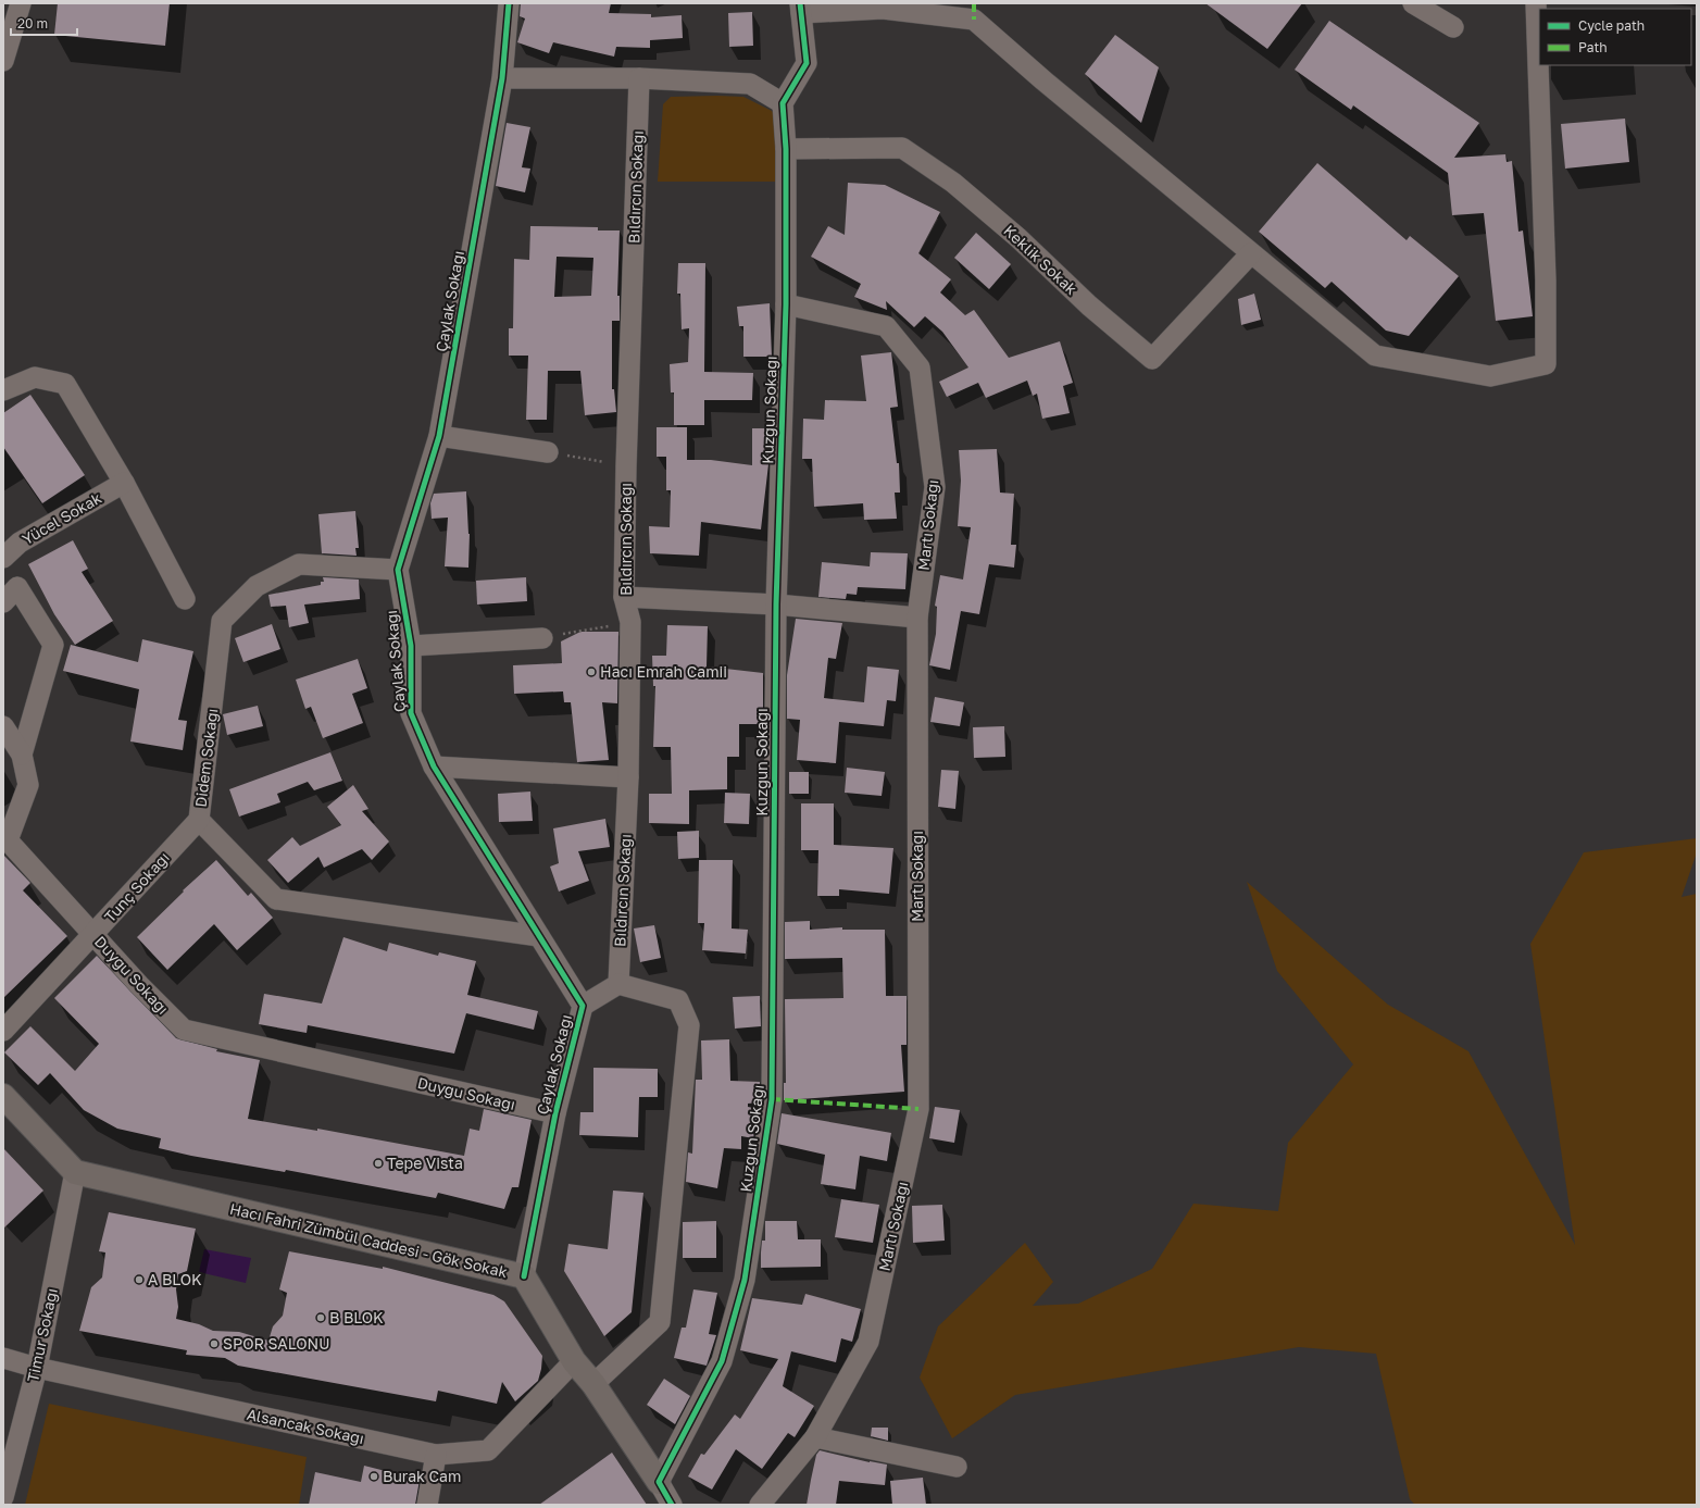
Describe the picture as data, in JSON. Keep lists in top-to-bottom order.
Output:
{
  "streets": {
    "street": [
      "Bıldırcın Sokağı",
      "Keklik Sokak",
      "Çaylak Sokağı",
      "Kuzgun Sokağı",
      "Yücel Sokak",
      "Martı Sokağı",
      "Didem Sokağı",
      "Tunç Sokağı",
      "Duygu Sokağı",
      "Hacı Fahri Zümbül Caddesi - Gök Sokak",
      "Timur Sokağı",
      "Alsancak Sokağı"
    ]
  },
  "crossings": [
    ["Keklik Sokak", "Kuzgun Sokağı"],
    ["Çaylak Sokağı", "Didem Sokağı"],
    ["Çaylak Sokağı", "Duygu Sokağı"],
    ["Çaylak Sokağı", "Hacı Fahri Zümbül Caddesi - Gök Sokak"],
    ["Kuzgun Sokağı", "Martı Sokağı"],
    ["Kuzgun Sokağı", "Hacı Fahri Zümbül Caddesi - Gök Sokak"],
    ["Didem Sokağı", "Tunç Sokağı"],
    ["Tunç Sokağı", "Duygu Sokağı"],
    ["Hacı Fahri Zümbül Caddesi - Gök Sokak", "Timur Sokağı"],
    ["Hacı Fahri Zümbül Caddesi - Gök Sokak", "Alsancak Sokağı"],
    ["Timur Sokağı", "Alsancak Sokağı"]
  ],
  "places": [
    "Hacı Emrah Camii",
    "Tepe Vista",
    "A BLOK",
    "B BLOK",
    "SPOR SALONU",
    "Burak Cam"
  ],
  "legend": ["Cycle path", "Path"],
  "scale_bar": "20 m"
}
